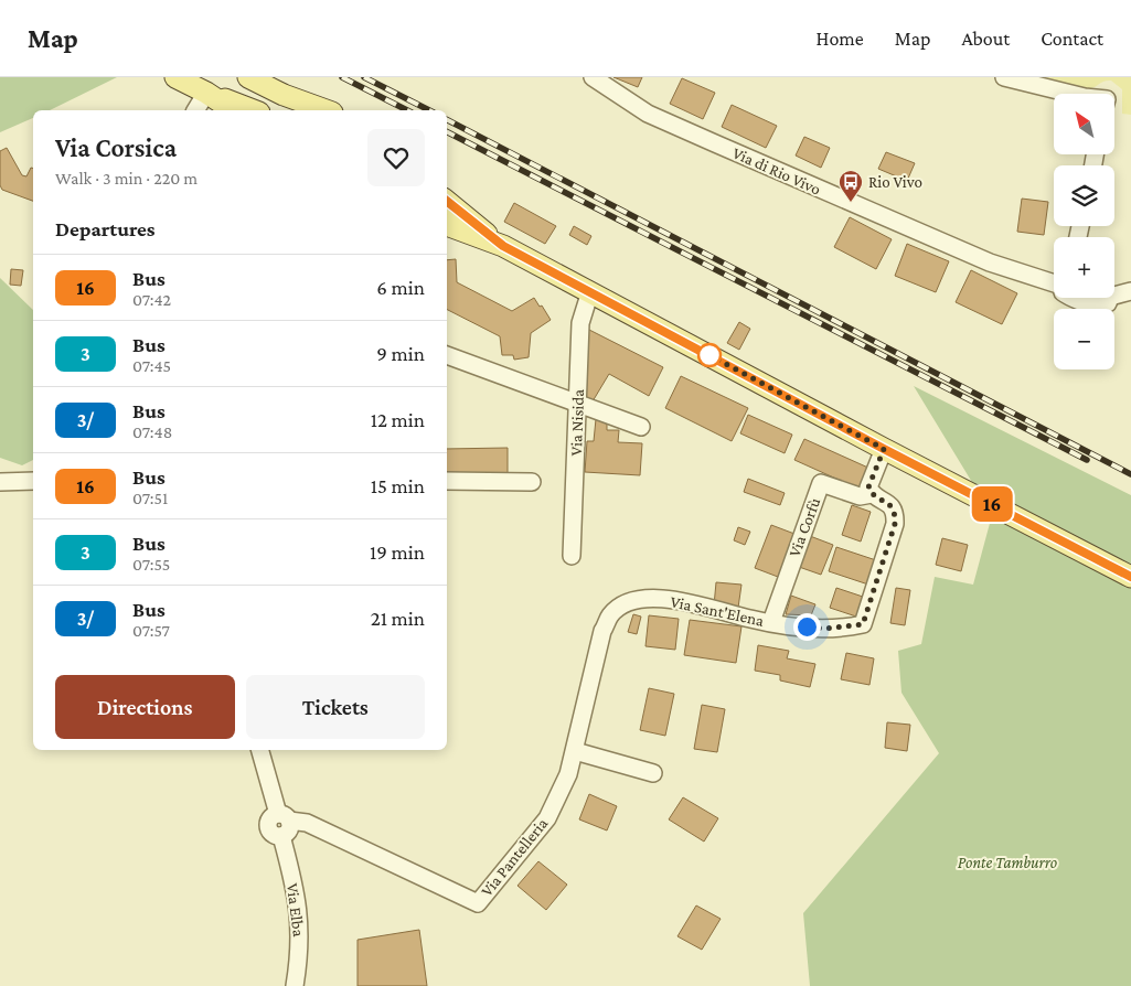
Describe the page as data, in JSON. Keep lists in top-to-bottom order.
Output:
{
  "streets": {
    "street": [
      "Via di Rio Vivo",
      "Via Nisida",
      "Via Corfù",
      "Via Sant'Elena",
      "Via Pantelleria",
      "Via Elba"
    ]
  },
  "crossings": [
    ["Via Corfù", "Via Sant'Elena"],
    ["Via Sant'Elena", "Via Pantelleria"],
    ["Via Pantelleria", "Via Elba"]
  ],
  "parks": ["Ponte Tamburro"],
  "places": {
    "bus stop": ["Rio Vivo"]
  },
  "lines": ["bus line 16"],
  "north": "top left",
  "page": {
    "header": "Map",
    "nav": [
      "Home",
      "Map",
      "About",
      "Contact"
    ],
    "on_map": "16",
    "map_buttons": ["+", "−"],
    "heading": [
      ["Via Corsica", "Walk · 3 min · 220 m"],
      "Departures"
    ],
    "list": [
      {
        "mark": "16",
        "name": "Bus",
        "note": "07:42",
        "value": "6 min"
      },
      {
        "mark": "3",
        "name": "Bus",
        "note": "07:45",
        "value": "9 min"
      },
      {
        "mark": "3/",
        "name": "Bus",
        "note": "07:48",
        "value": "12 min"
      },
      {
        "mark": "16",
        "name": "Bus",
        "note": "07:51",
        "value": "15 min"
      },
      {
        "mark": "3",
        "name": "Bus",
        "note": "07:55",
        "value": "19 min"
      },
      {
        "mark": "3/",
        "name": "Bus",
        "note": "07:57",
        "value": "21 min"
      }
    ],
    "buttons": ["Directions", "Tickets"]
  }
}
